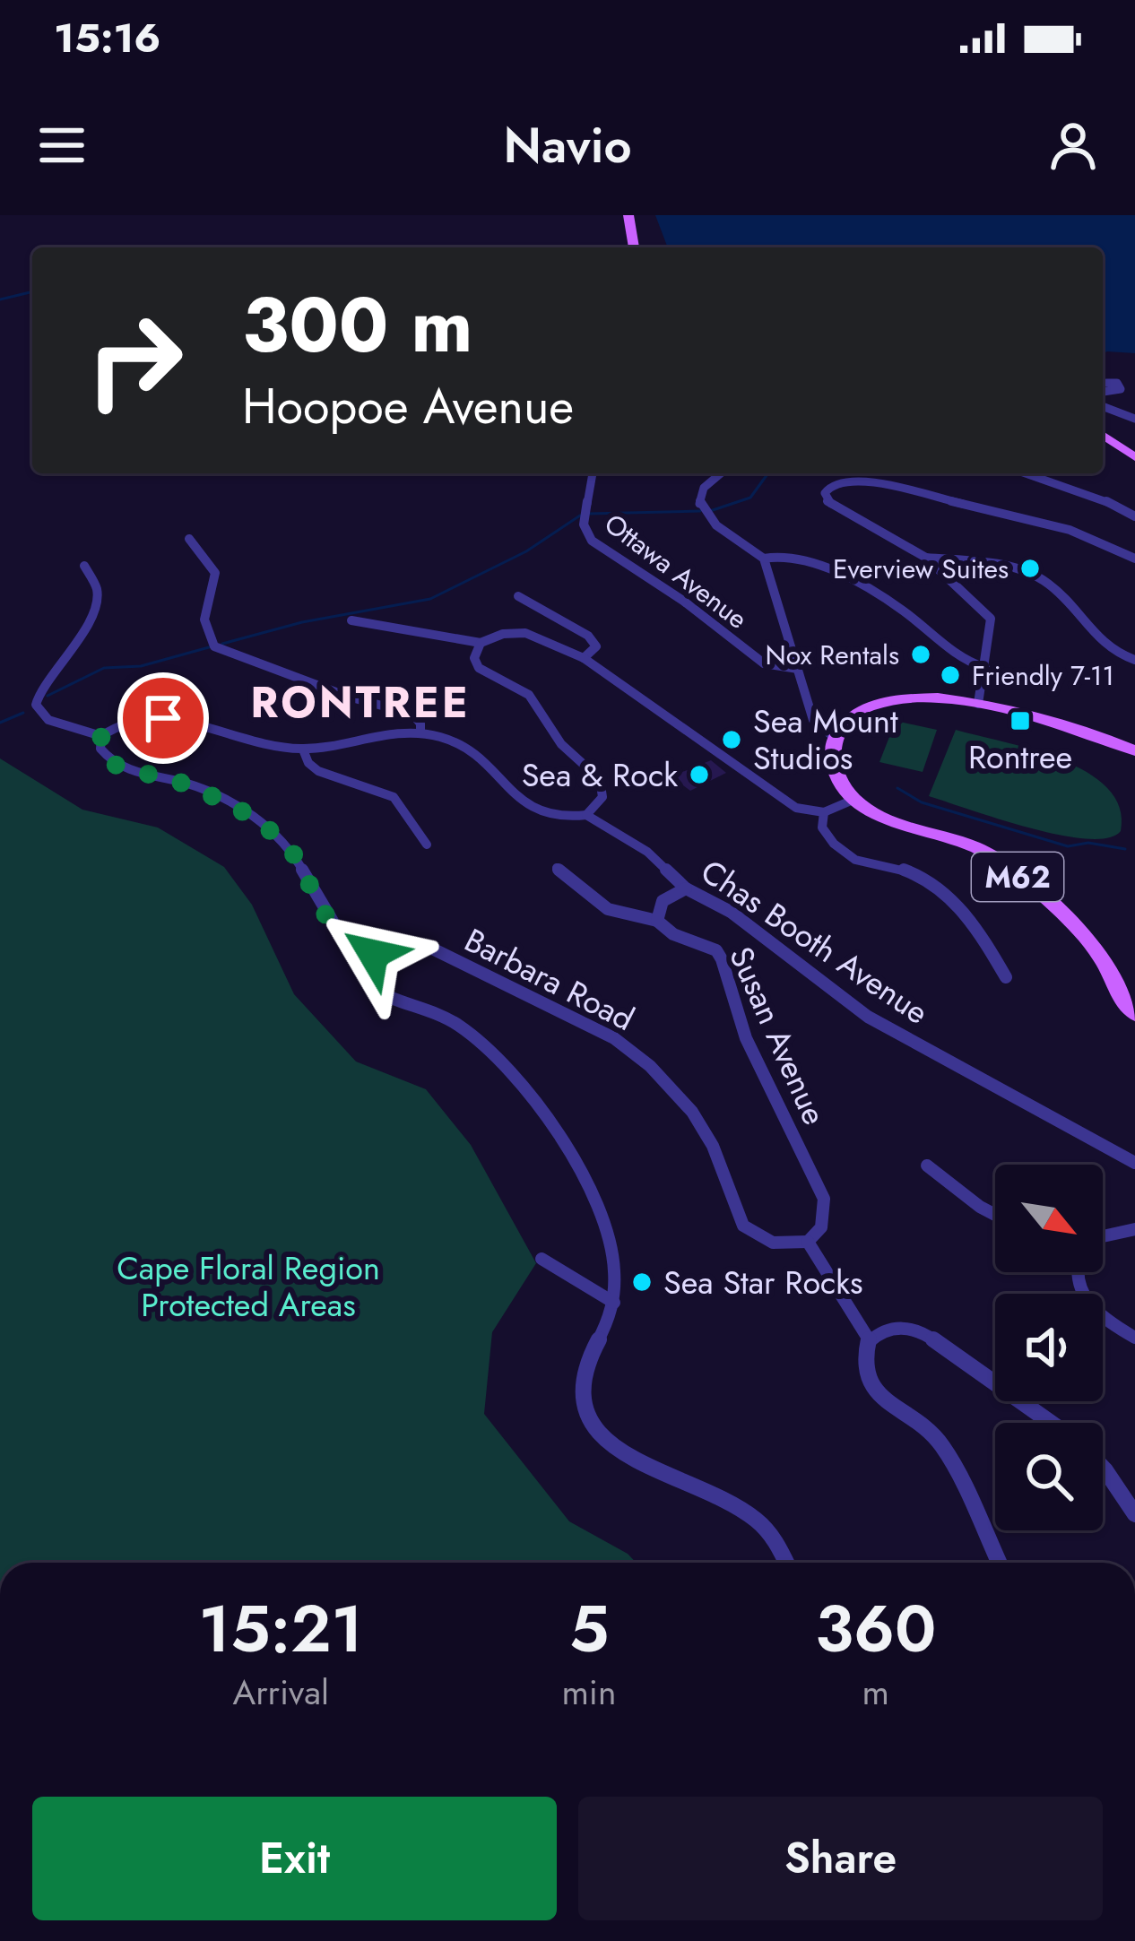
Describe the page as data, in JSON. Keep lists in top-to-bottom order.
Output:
{
  "streets": {
    "main road": ["M62"],
    "street": [
      "Ottawa Avenue",
      "Chas Booth Avenue",
      "Barbara Road",
      "Susan Avenue"
    ]
  },
  "crossings": [
    ["Barbara Road", "Susan Avenue"]
  ],
  "districts": ["RONTREE"],
  "parks": ["Cape Floral Region Protected Areas"],
  "places": {
    "other": [
      "Everview Suites",
      "Nox Rentals",
      "Friendly 7-11",
      "Sea Mount Studios",
      "Sea & Rock",
      "Sea Star Rocks"
    ],
    "transit": ["Rontree"]
  },
  "north": "bottom right",
  "page": {
    "status": "15:16",
    "header": "Navio",
    "turn": ["300 m", "Hoopoe Avenue"],
    "eta": [
      "15:21",
      "Arrival",
      "5",
      "min",
      "360",
      "m"
    ],
    "buttons": ["Exit", "Share"]
  }
}
